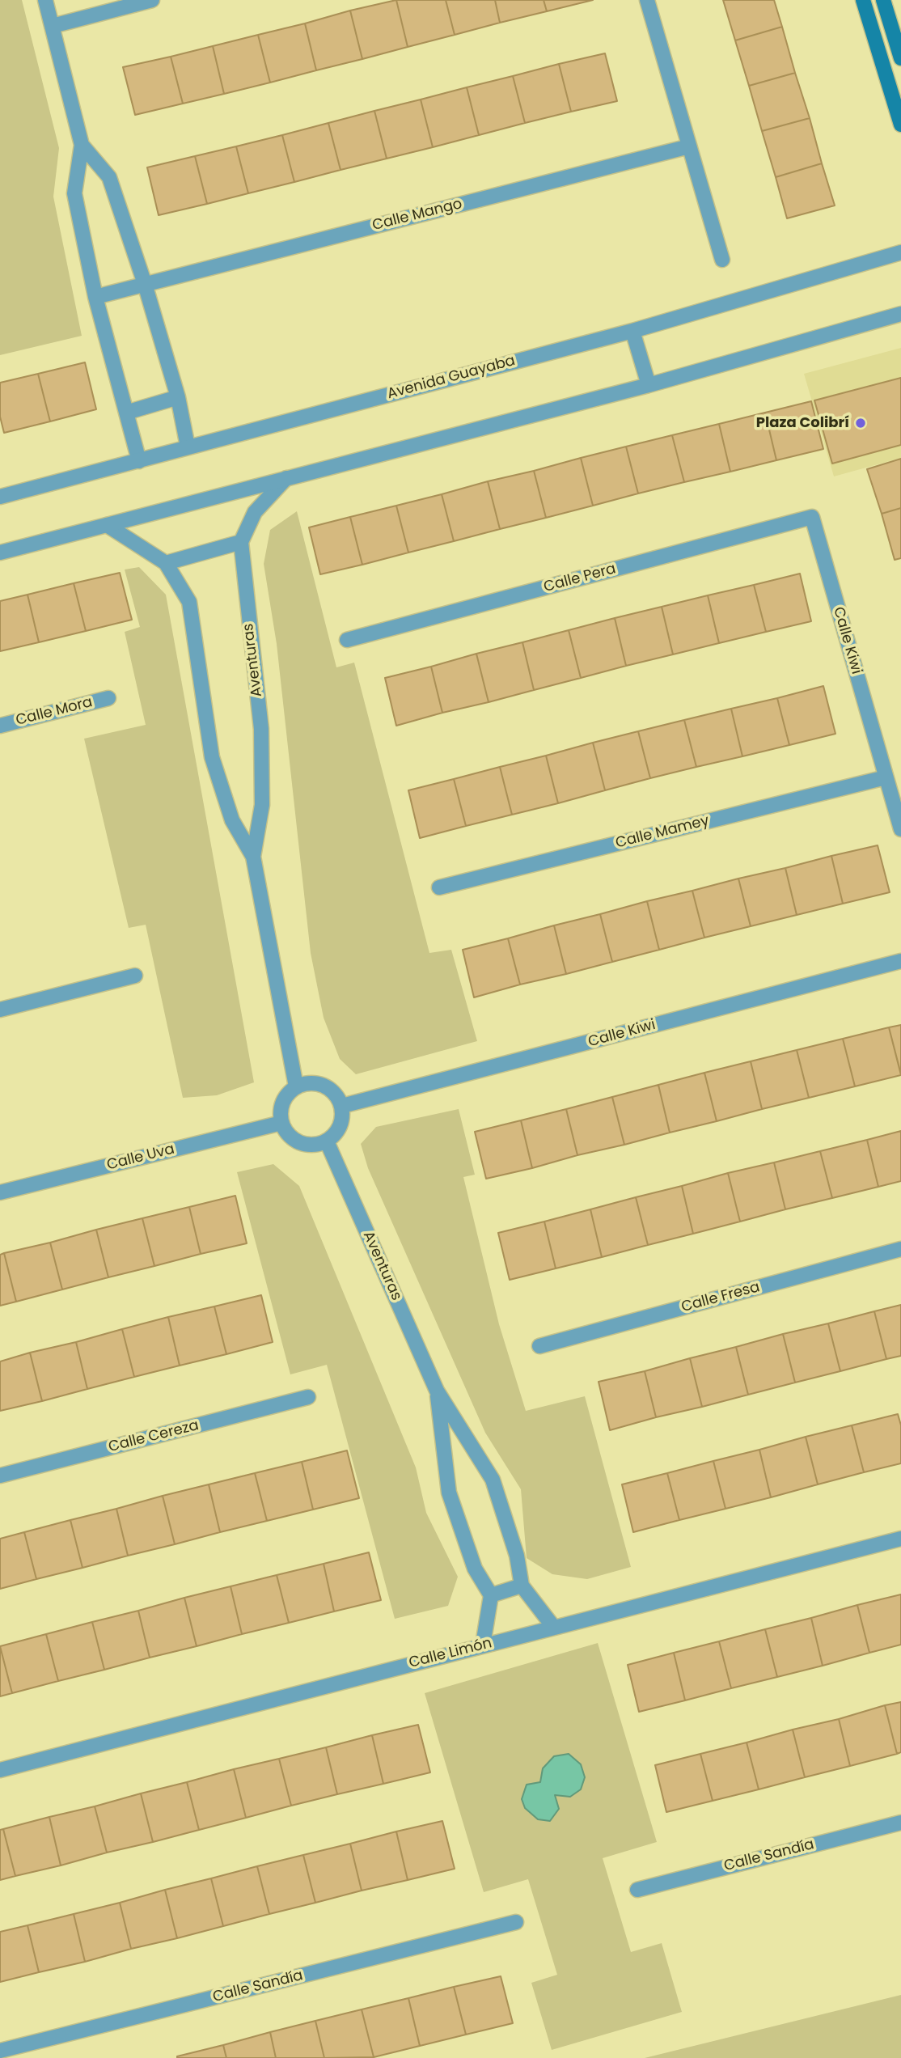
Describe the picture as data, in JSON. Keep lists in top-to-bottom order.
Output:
{
  "streets": {
    "street": [
      "Calle Mango",
      "Avenida Guayaba",
      "Calle Pera",
      "Calle Kiwi",
      "Aventuras",
      "Calle Mora",
      "Calle Mamey",
      "Calle Uva",
      "Calle Fresa",
      "Calle Cereza",
      "Calle Limón",
      "Calle Sandía"
    ]
  },
  "crossings": [
    ["Calle Pera", "Calle Kiwi"],
    ["Calle Kiwi", "Aventuras"],
    ["Calle Kiwi", "Calle Mamey"],
    ["Calle Kiwi", "Calle Uva"],
    ["Aventuras", "Calle Uva"],
    ["Aventuras", "Calle Limón"]
  ],
  "places": ["Plaza Colibrí"]
}
